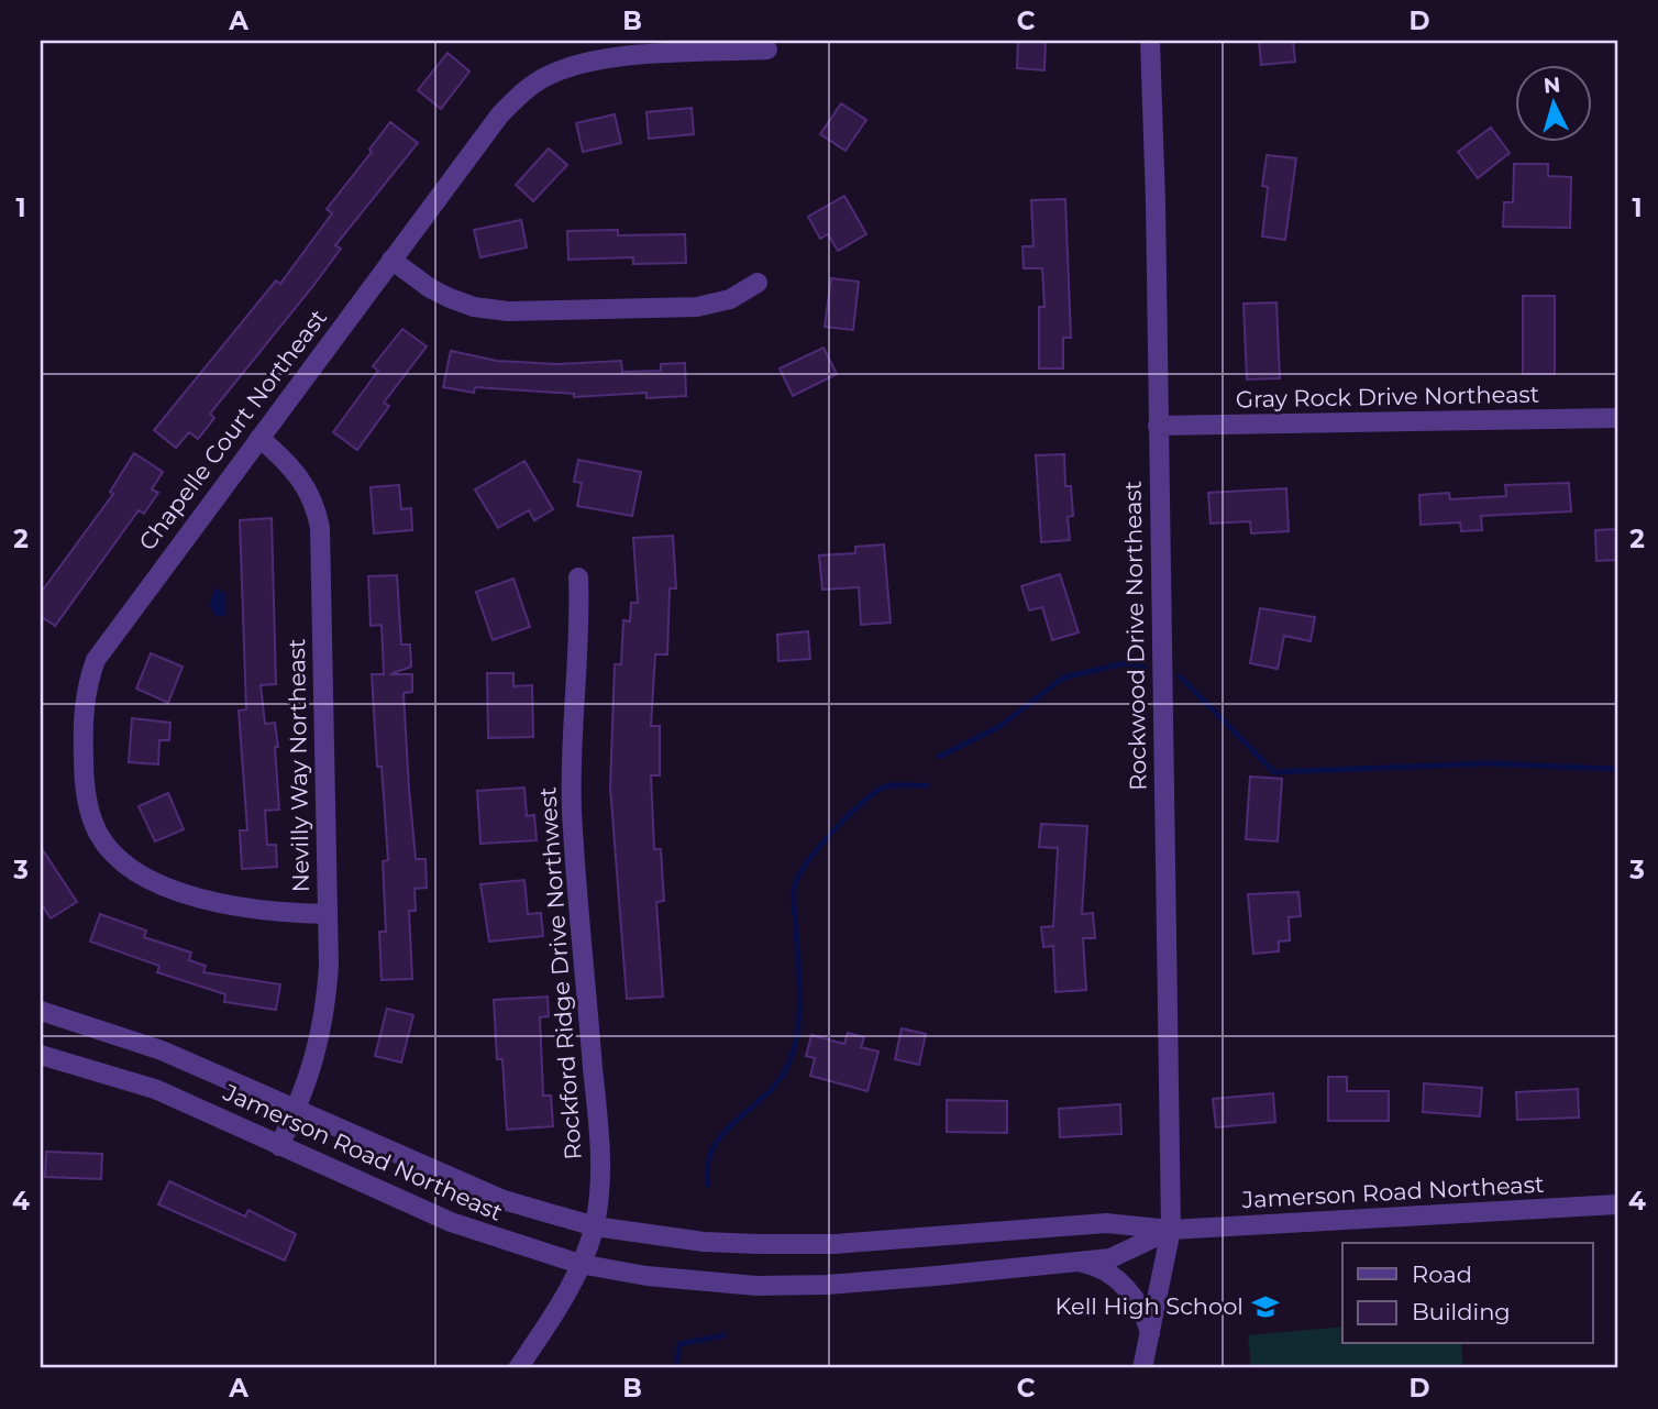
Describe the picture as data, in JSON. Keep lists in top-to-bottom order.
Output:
{
  "streets": {
    "street": [
      "Gray Rock Drive Northeast",
      "Chapelle Court Northeast",
      "Rockwood Drive Northeast",
      "Nevilly Way Northeast",
      "Rockford Ridge Drive Northwest",
      "Jamerson Road Northeast"
    ]
  },
  "crossings": [
    ["Gray Rock Drive Northeast", "Rockwood Drive Northeast"],
    ["Chapelle Court Northeast", "Nevilly Way Northeast"],
    ["Rockwood Drive Northeast", "Jamerson Road Northeast"],
    ["Nevilly Way Northeast", "Jamerson Road Northeast"],
    ["Rockford Ridge Drive Northwest", "Jamerson Road Northeast"]
  ],
  "places": {
    "school or university": ["Kell High School"]
  },
  "legend": ["Road", "Building"],
  "north": "top",
  "grid": {
    "columns": [
      "A",
      "B",
      "C",
      "D"
    ],
    "rows": [
      "1",
      "2",
      "3",
      "4"
    ]
  }
}
